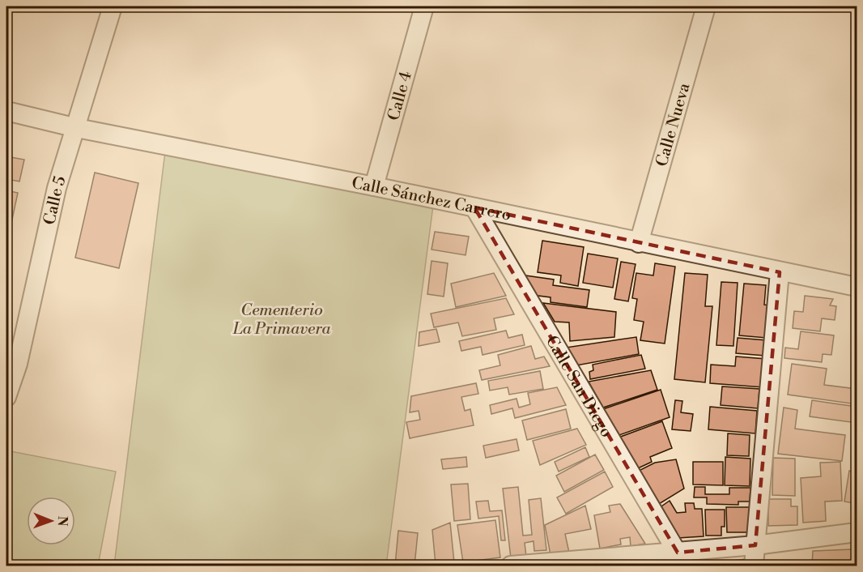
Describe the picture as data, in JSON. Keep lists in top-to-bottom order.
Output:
{
  "streets": {
    "street": [
      "Calle 4",
      "Calle Nueva",
      "Calle Sánchez Carrero",
      "Calle 5",
      "Calle San Diego"
    ]
  },
  "crossings": [
    ["Calle 4", "Calle Sánchez Carrero"],
    ["Calle Nueva", "Calle Sánchez Carrero"],
    ["Calle Sánchez Carrero", "Calle 5"],
    ["Calle Sánchez Carrero", "Calle San Diego"]
  ],
  "parks": ["Cementerio La Primavera"],
  "north": "right"
}
